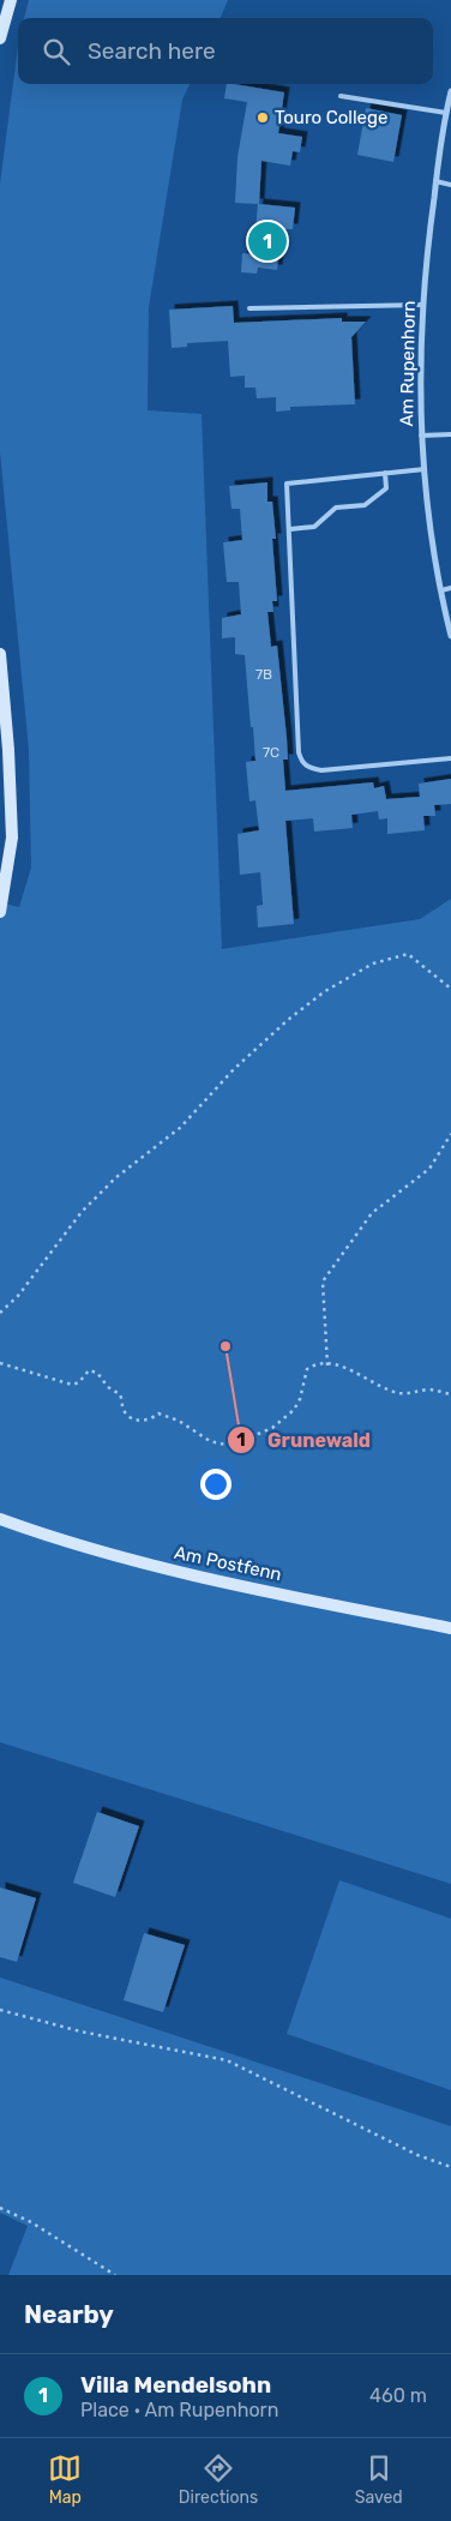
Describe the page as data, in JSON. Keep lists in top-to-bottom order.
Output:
{
  "streets": {
    "street": ["Am Rupenhorn", "Am Postfenn"]
  },
  "places": ["Touro College", "Grunewald"],
  "house_numbers": ["7B", "7C"],
  "page": {
    "search": "Search here",
    "pins": "1",
    "heading": "Nearby",
    "list": [
      {
        "mark": "1",
        "name": "Villa Mendelsohn",
        "note": "Place · Am Rupenhorn",
        "value": "460 m"
      }
    ],
    "nav": ["Map", "Directions", "Saved"]
  }
}
